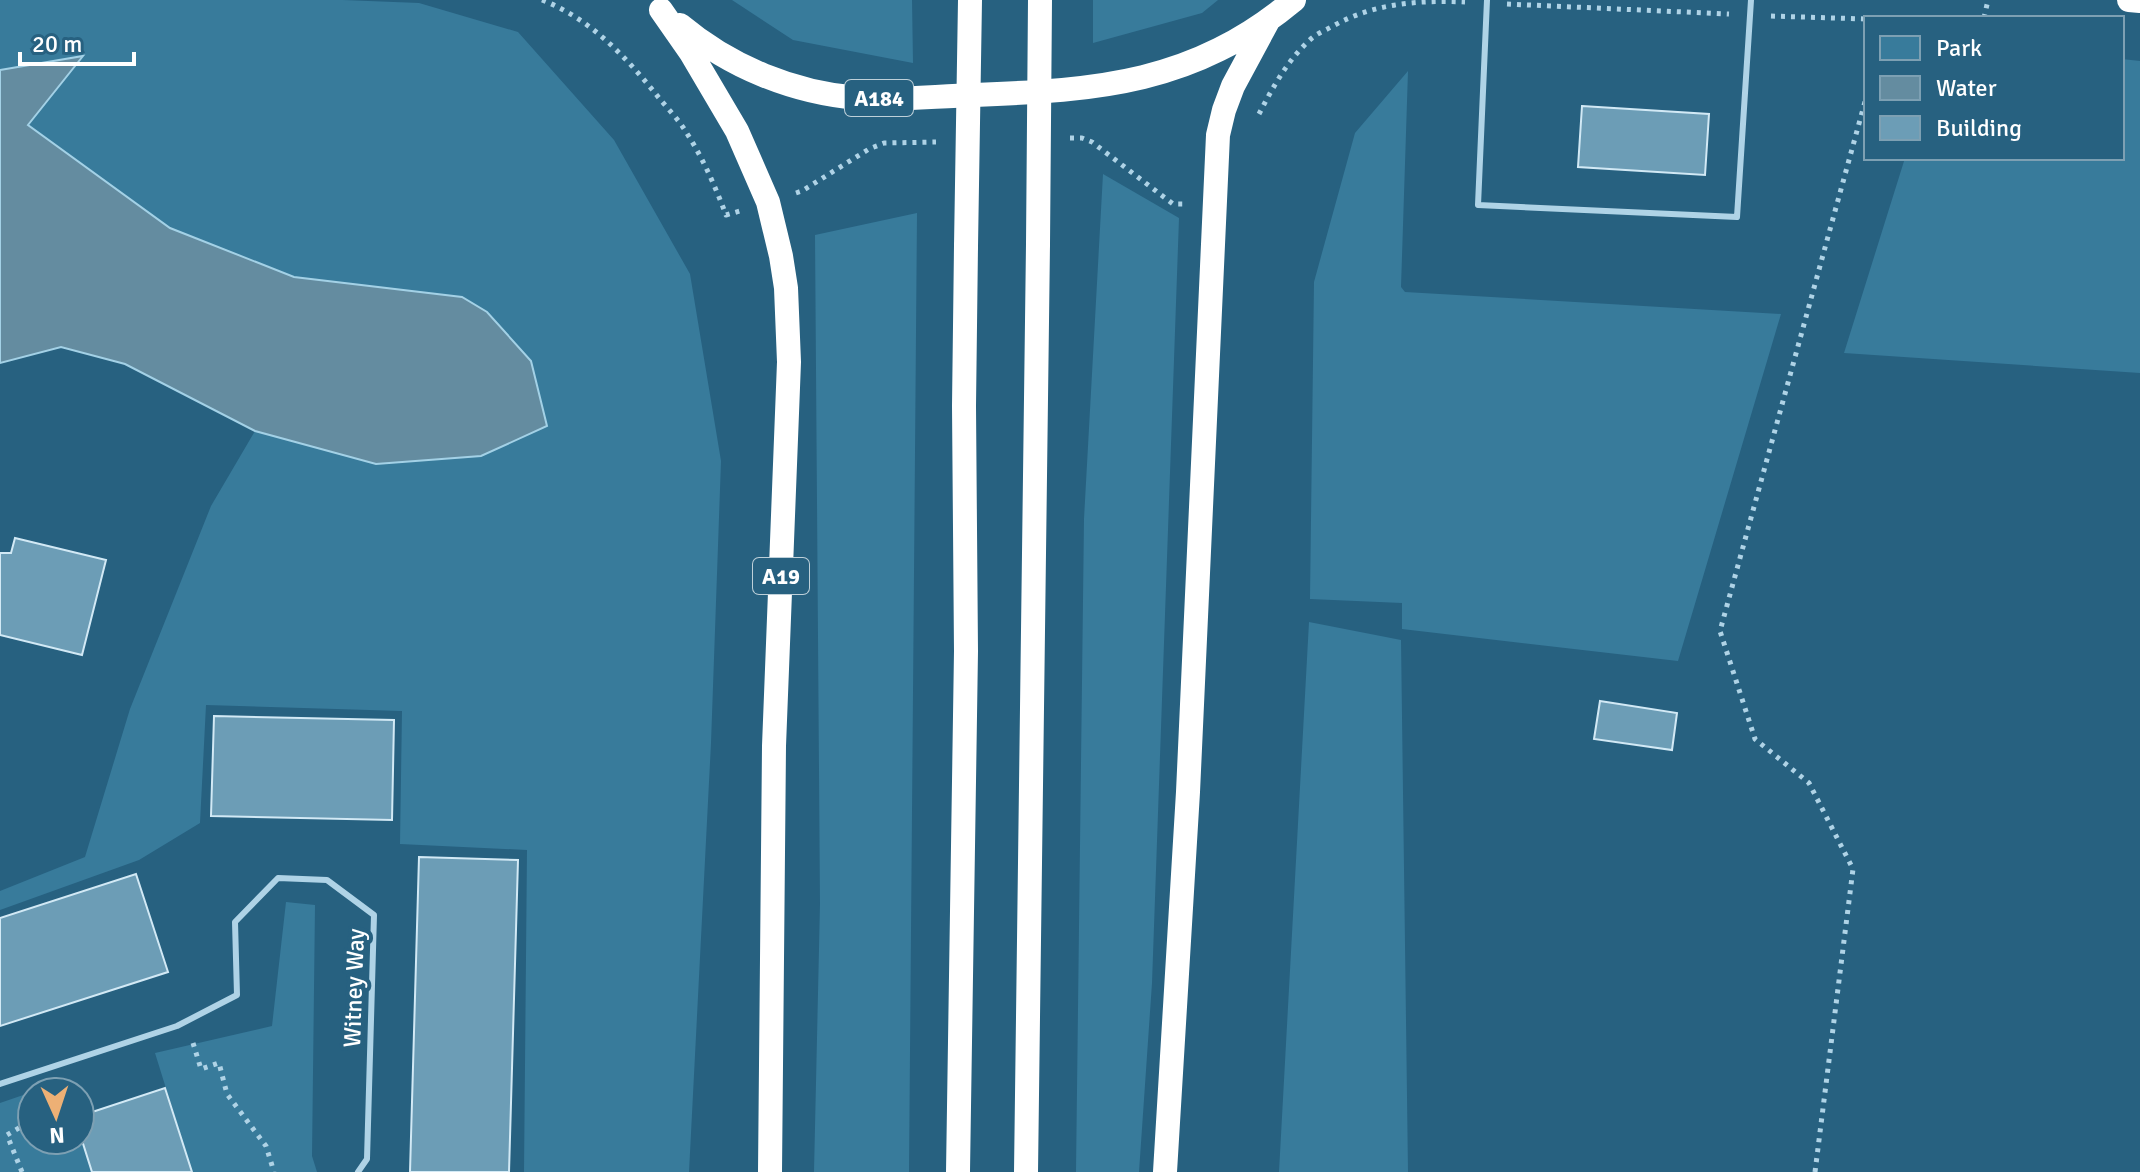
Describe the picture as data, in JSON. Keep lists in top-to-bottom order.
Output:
{
  "streets": {
    "highway": ["A184", "A19"],
    "lane": ["Witney Way"]
  },
  "crossings": [
    ["A184", "A19"]
  ],
  "legend": ["Park", "Water", "Building"],
  "scale_bar": "20 m",
  "north": "bottom"
}
